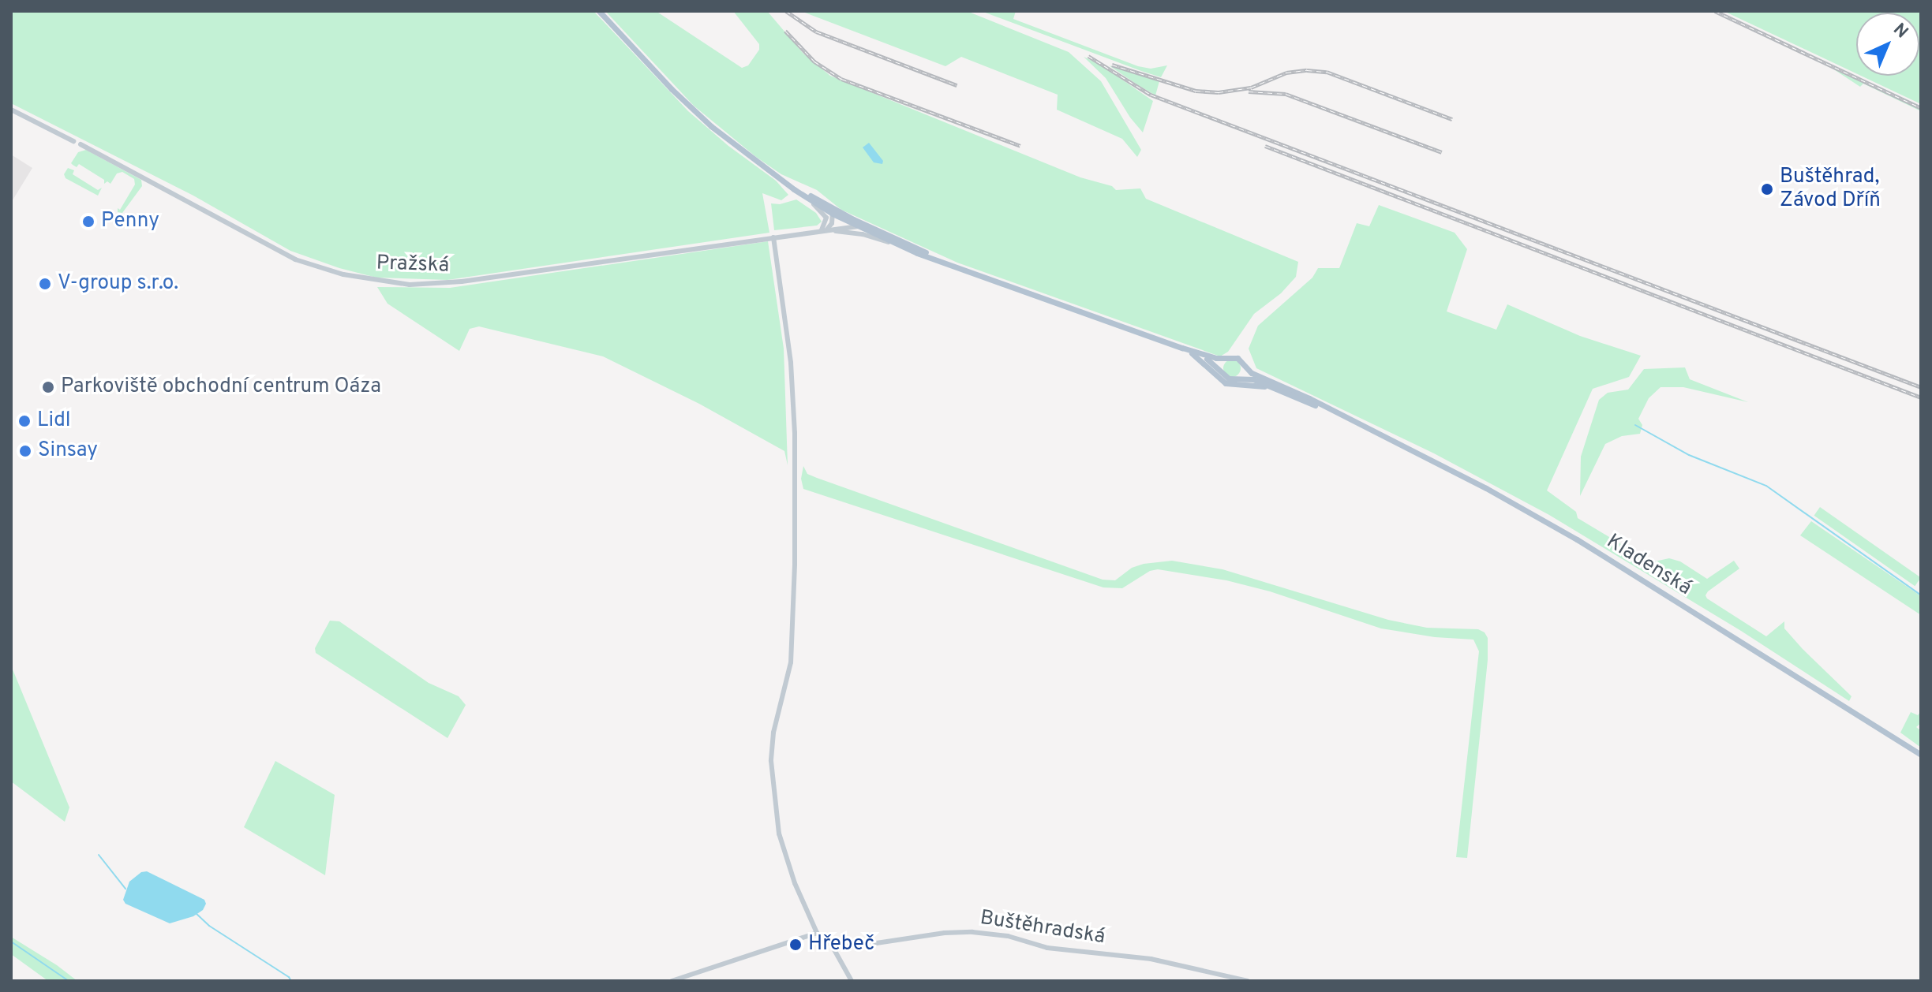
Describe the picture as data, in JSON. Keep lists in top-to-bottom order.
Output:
{
  "streets": {
    "main road": ["Kladenská"],
    "street": ["Pražská", "Buštěhradská"]
  },
  "places": [
    "Buštěhrad, Závod Dříň",
    "Penny",
    "V-group s.r.o.",
    "Parkoviště obchodní centrum Oáza",
    "Lidl",
    "Sinsay",
    "Hřebeč"
  ],
  "north": "top right"
}
